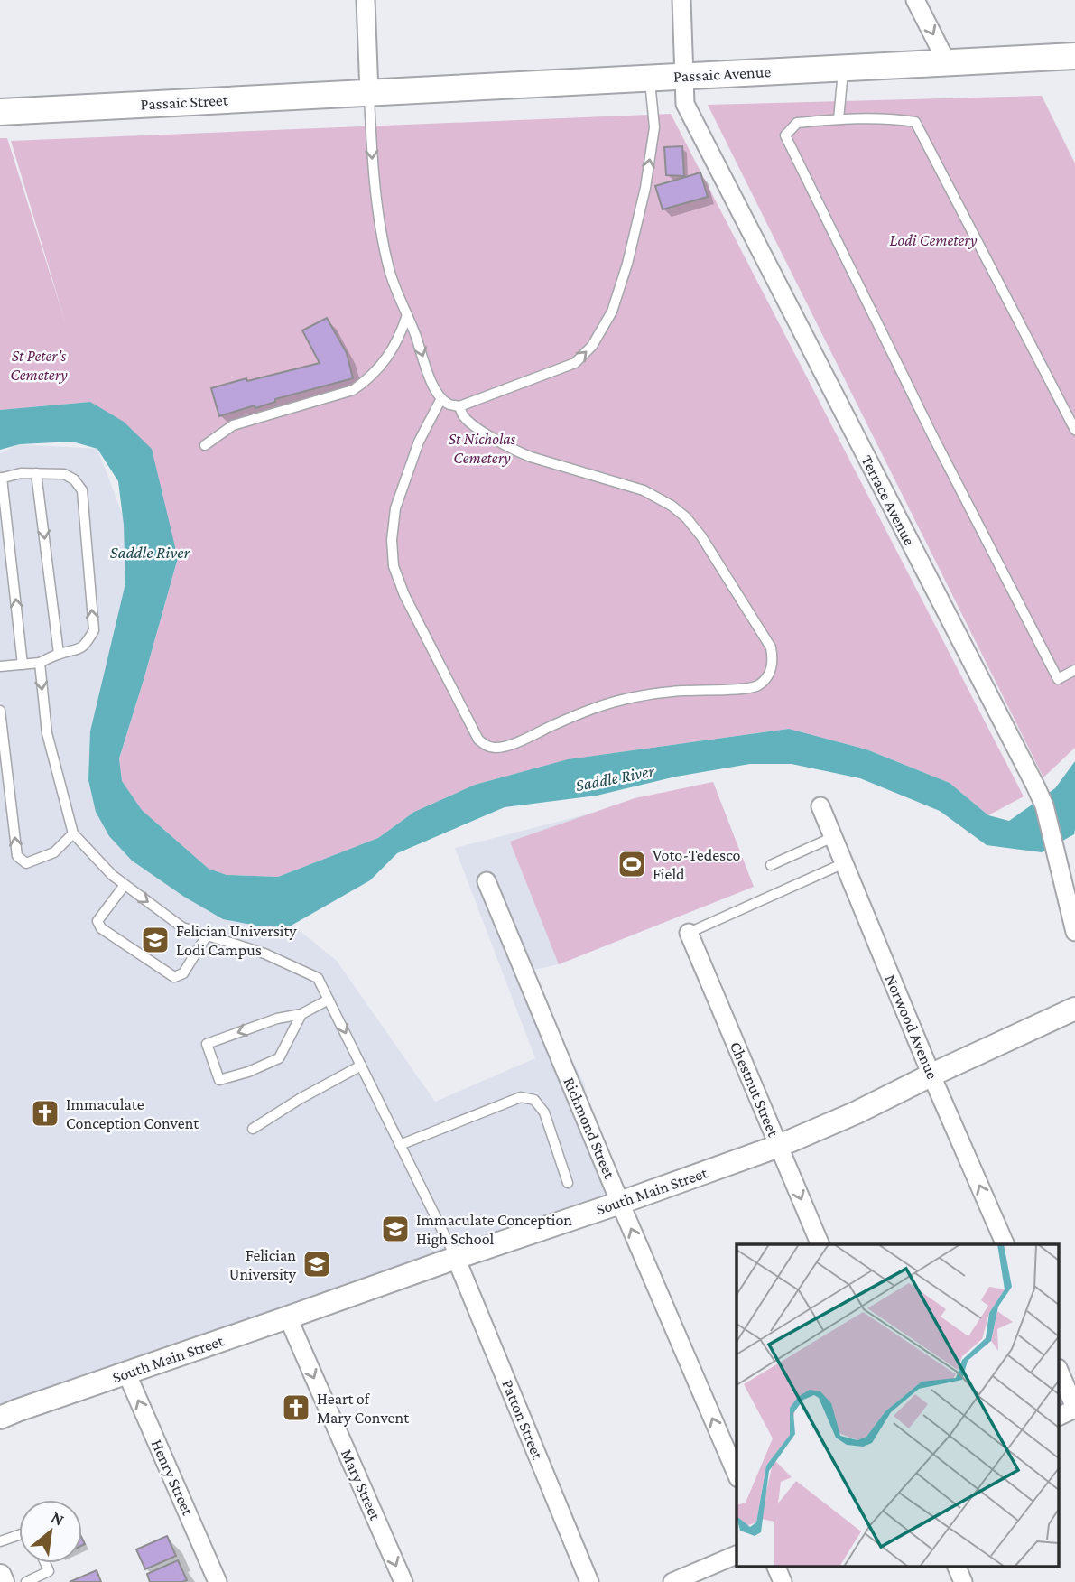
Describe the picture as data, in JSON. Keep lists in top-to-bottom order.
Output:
{
  "streets": {
    "main road": ["Passaic Avenue", "Passaic Street"],
    "street": [
      "Terrace Avenue",
      "Norwood Avenue",
      "Chestnut Street",
      "Richmond Street",
      "South Main Street",
      "Patton Street",
      "Henry Street",
      "Mary Street"
    ]
  },
  "crossings": [
    ["Passaic Avenue", "Passaic Street"],
    ["Passaic Avenue", "Terrace Avenue"],
    ["Norwood Avenue", "South Main Street"],
    ["Chestnut Street", "South Main Street"],
    ["Richmond Street", "South Main Street"],
    ["South Main Street", "Patton Street"],
    ["South Main Street", "Henry Street"],
    ["South Main Street", "Mary Street"]
  ],
  "one_way": [
    "Norwood Avenue",
    "Richmond Street",
    "Henry Street",
    "Mary Street"
  ],
  "water": ["Saddle River"],
  "parks": ["Lodi Cemetery", "St Peter's Cemetery", "St Nicholas Cemetery"],
  "places": {
    "sports": ["Voto-Tedesco Field"],
    "school or university": ["Felician University Lodi Campus", "Immaculate Conception High School", "Felician University"],
    "church": ["Immaculate Conception Convent", "Heart of Mary Convent"]
  },
  "north": "top right"
}
